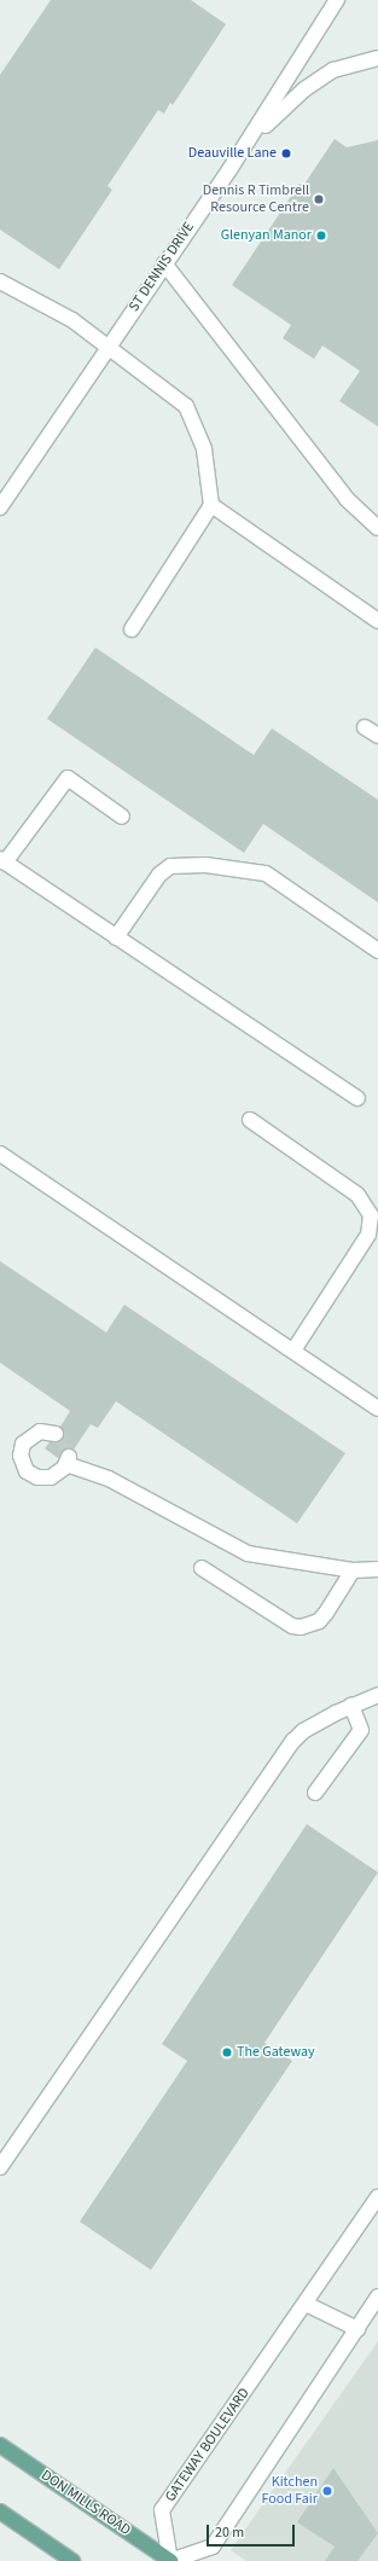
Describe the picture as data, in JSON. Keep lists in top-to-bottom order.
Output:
{
  "streets": {
    "main road": ["DON MILLS ROAD"],
    "street": ["ST DENNIS DRIVE", "GATEWAY BOULEVARD"]
  },
  "crossings": [
    ["GATEWAY BOULEVARD", "DON MILLS ROAD"]
  ],
  "places": [
    "Deauville Lane",
    "Dennis R Timbrell Resource Centre",
    "Glenyan Manor",
    "The Gateway",
    "Kitchen Food Fair"
  ],
  "scale_bar": "20 m"
}
